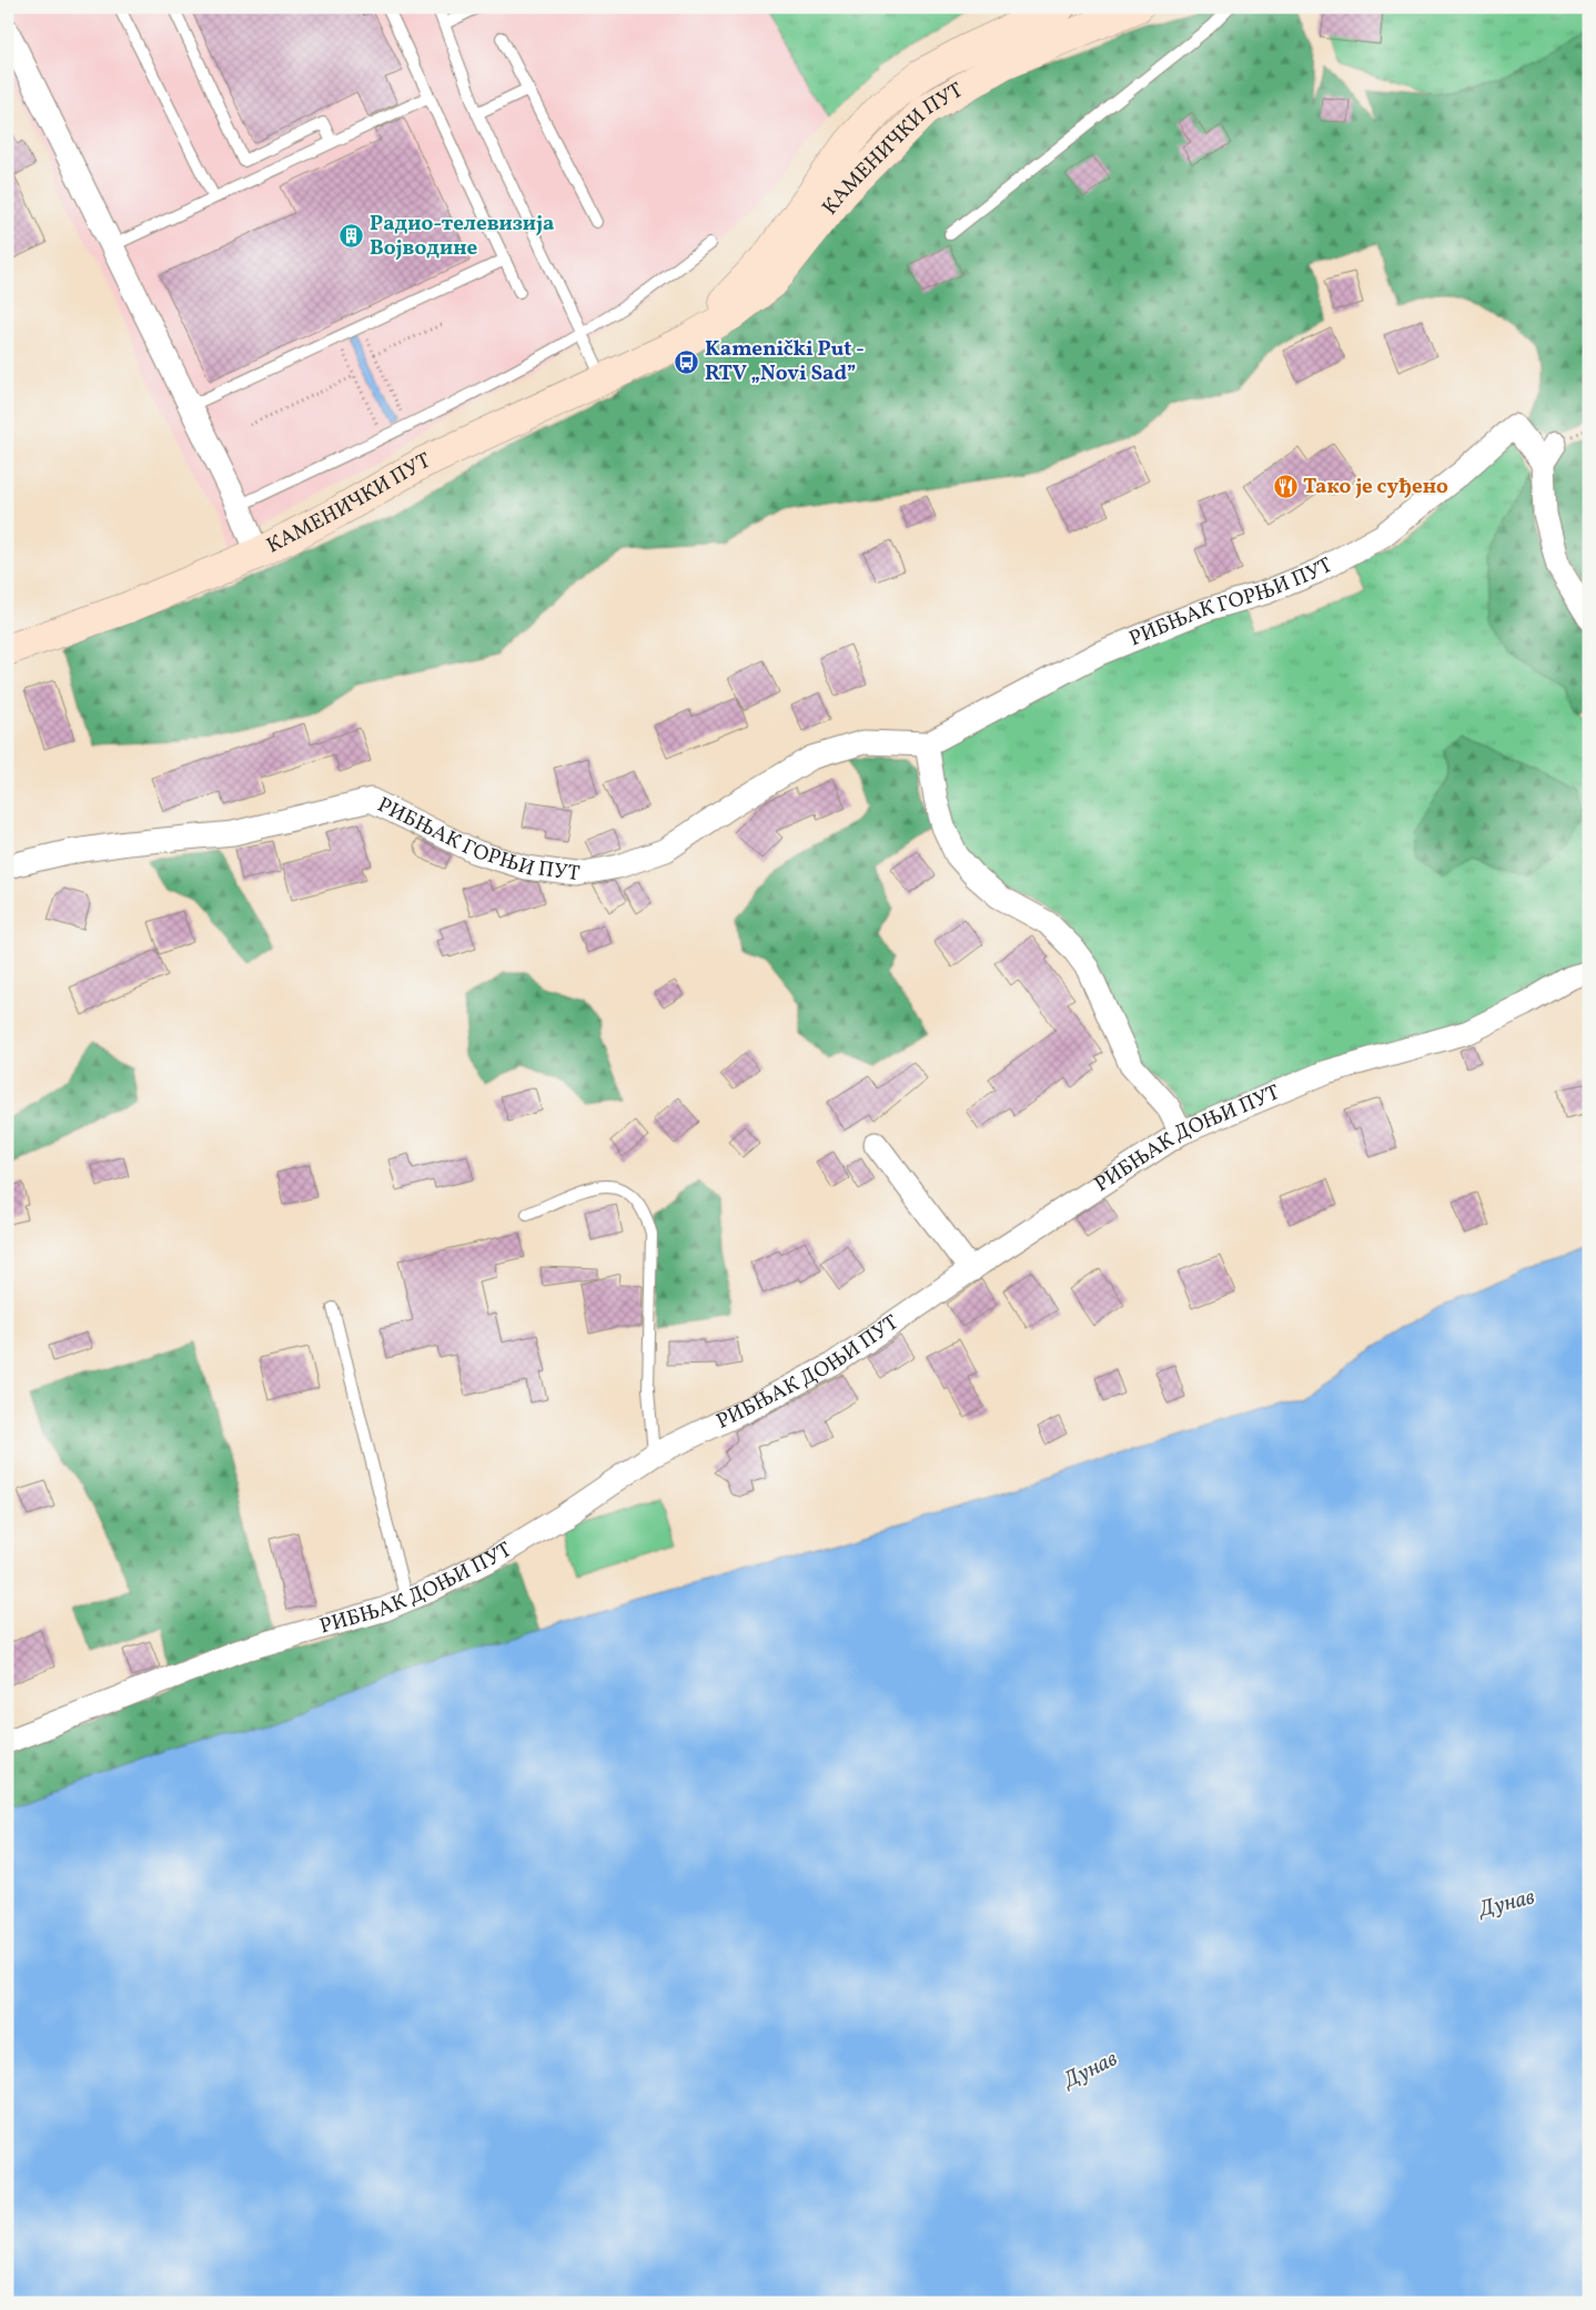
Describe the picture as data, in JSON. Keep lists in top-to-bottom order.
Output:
{
  "streets": {
    "main road": ["КАМЕНИЧКИ ПУТ"],
    "street": ["РИБЊАК ГОРЊИ ПУТ", "РИБЊАК ДОЊИ ПУТ"]
  },
  "water": ["Дунав"],
  "places": {
    "building": ["Радио-телевизија Војводине"],
    "bus stop": ["Kamenički Put - RTV „Novi Sad”"],
    "restaurant": ["Тако је суђено"]
  }
}
